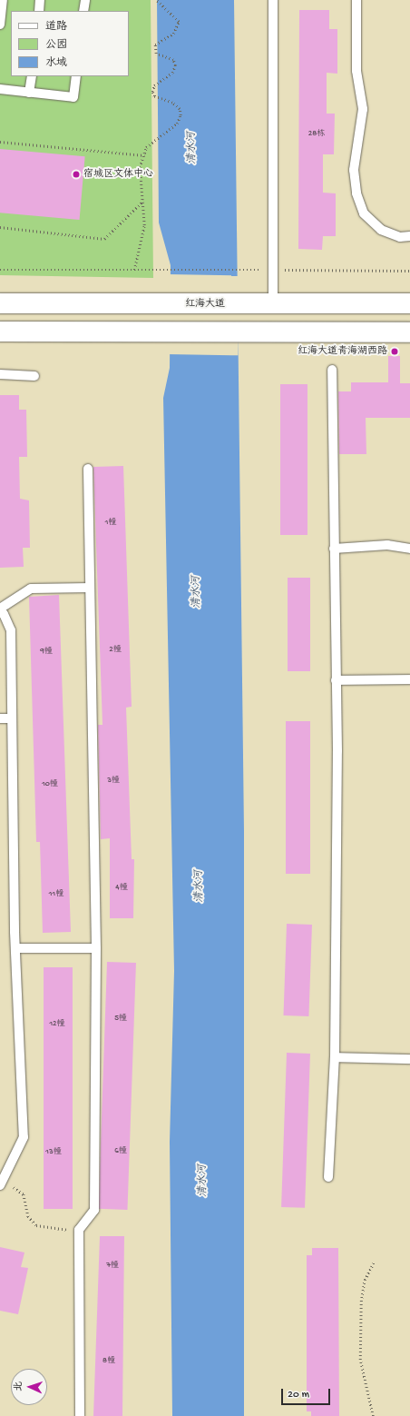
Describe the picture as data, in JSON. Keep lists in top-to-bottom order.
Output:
{
  "streets": {
    "main road": ["红海大道"]
  },
  "water": ["清水河"],
  "places": ["宿城区文体中心", "红海大道青海湖西路"],
  "house_numbers": [
    "28栋",
    "1幢",
    "2幢",
    "9幢",
    "3幢",
    "10幢",
    "4幢",
    "11幢",
    "5幢",
    "12幢",
    "6幢",
    "13幢",
    "7幢",
    "8幢"
  ],
  "legend": ["道路", "公园", "水域"],
  "scale_bar": "20 m",
  "north": "left"
}
